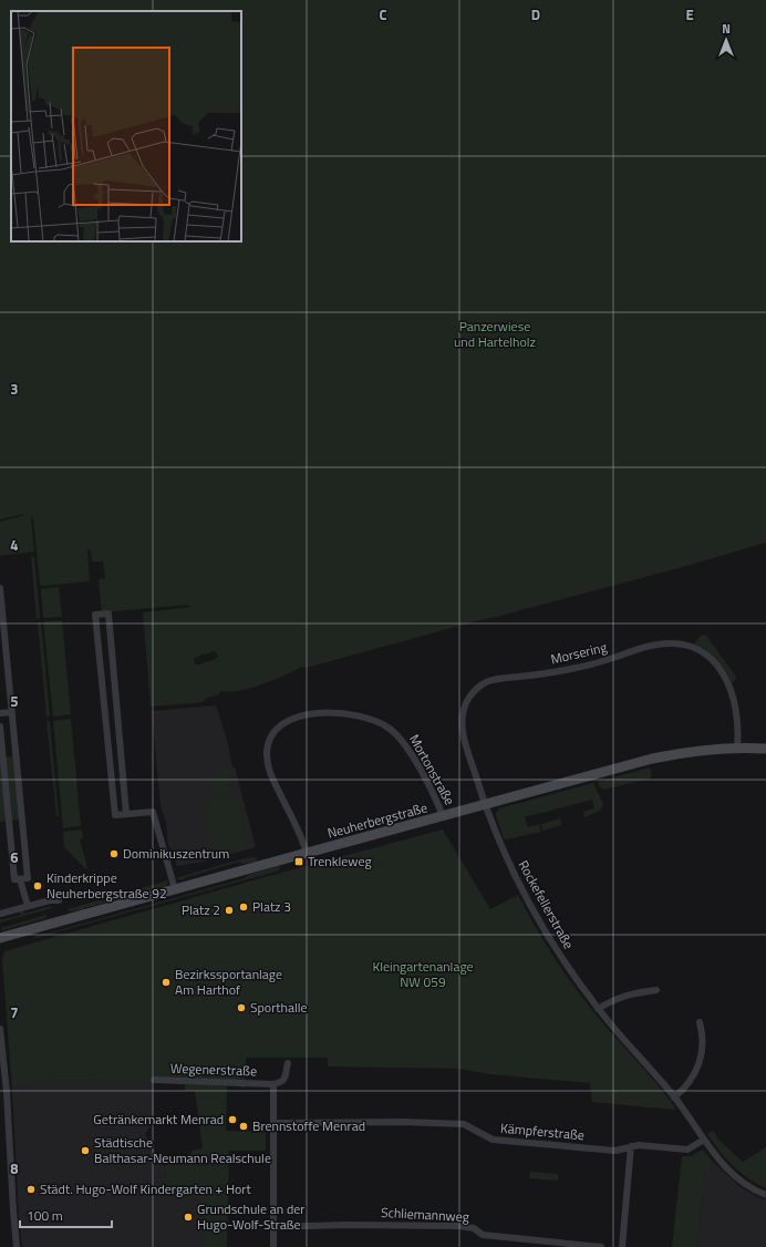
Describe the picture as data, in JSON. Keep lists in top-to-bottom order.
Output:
{
  "streets": {
    "main road": ["Neuherbergstraße"],
    "street": [
      "Morsering",
      "Mortonstraße",
      "Rockefellerstraße",
      "Wegenerstraße",
      "Kämpferstraße",
      "Schliemannweg"
    ]
  },
  "crossings": [
    ["Morsering", "Neuherbergstraße"],
    ["Morsering", "Rockefellerstraße"],
    ["Mortonstraße", "Neuherbergstraße"],
    ["Neuherbergstraße", "Rockefellerstraße"],
    ["Rockefellerstraße", "Kämpferstraße"]
  ],
  "parks": ["Panzerwiese und Hartelholz", "Kleingartenanlage NW 059"],
  "places": {
    "other": [
      "Dominikuszentrum",
      "Kinderkrippe Neuherbergstraße 92",
      "Platz 3",
      "Platz 2",
      "Bezirkssportanlage Am Harthof",
      "Sporthalle",
      "Getränkemarkt Menrad",
      "Brennstoffe Menrad",
      "Städtische Balthasar-Neumann Realschule",
      "Städt. Hugo-Wolf Kindergarten + Hort",
      "Grundschule an der Hugo-Wolf-Straße"
    ],
    "transit": ["Trenkleweg"]
  },
  "scale_bar": "100 m",
  "north": "top",
  "grid": {
    "columns": ["C", "D", "E"],
    "rows": [
      "3",
      "4",
      "5",
      "6",
      "7",
      "8"
    ]
  }
}
